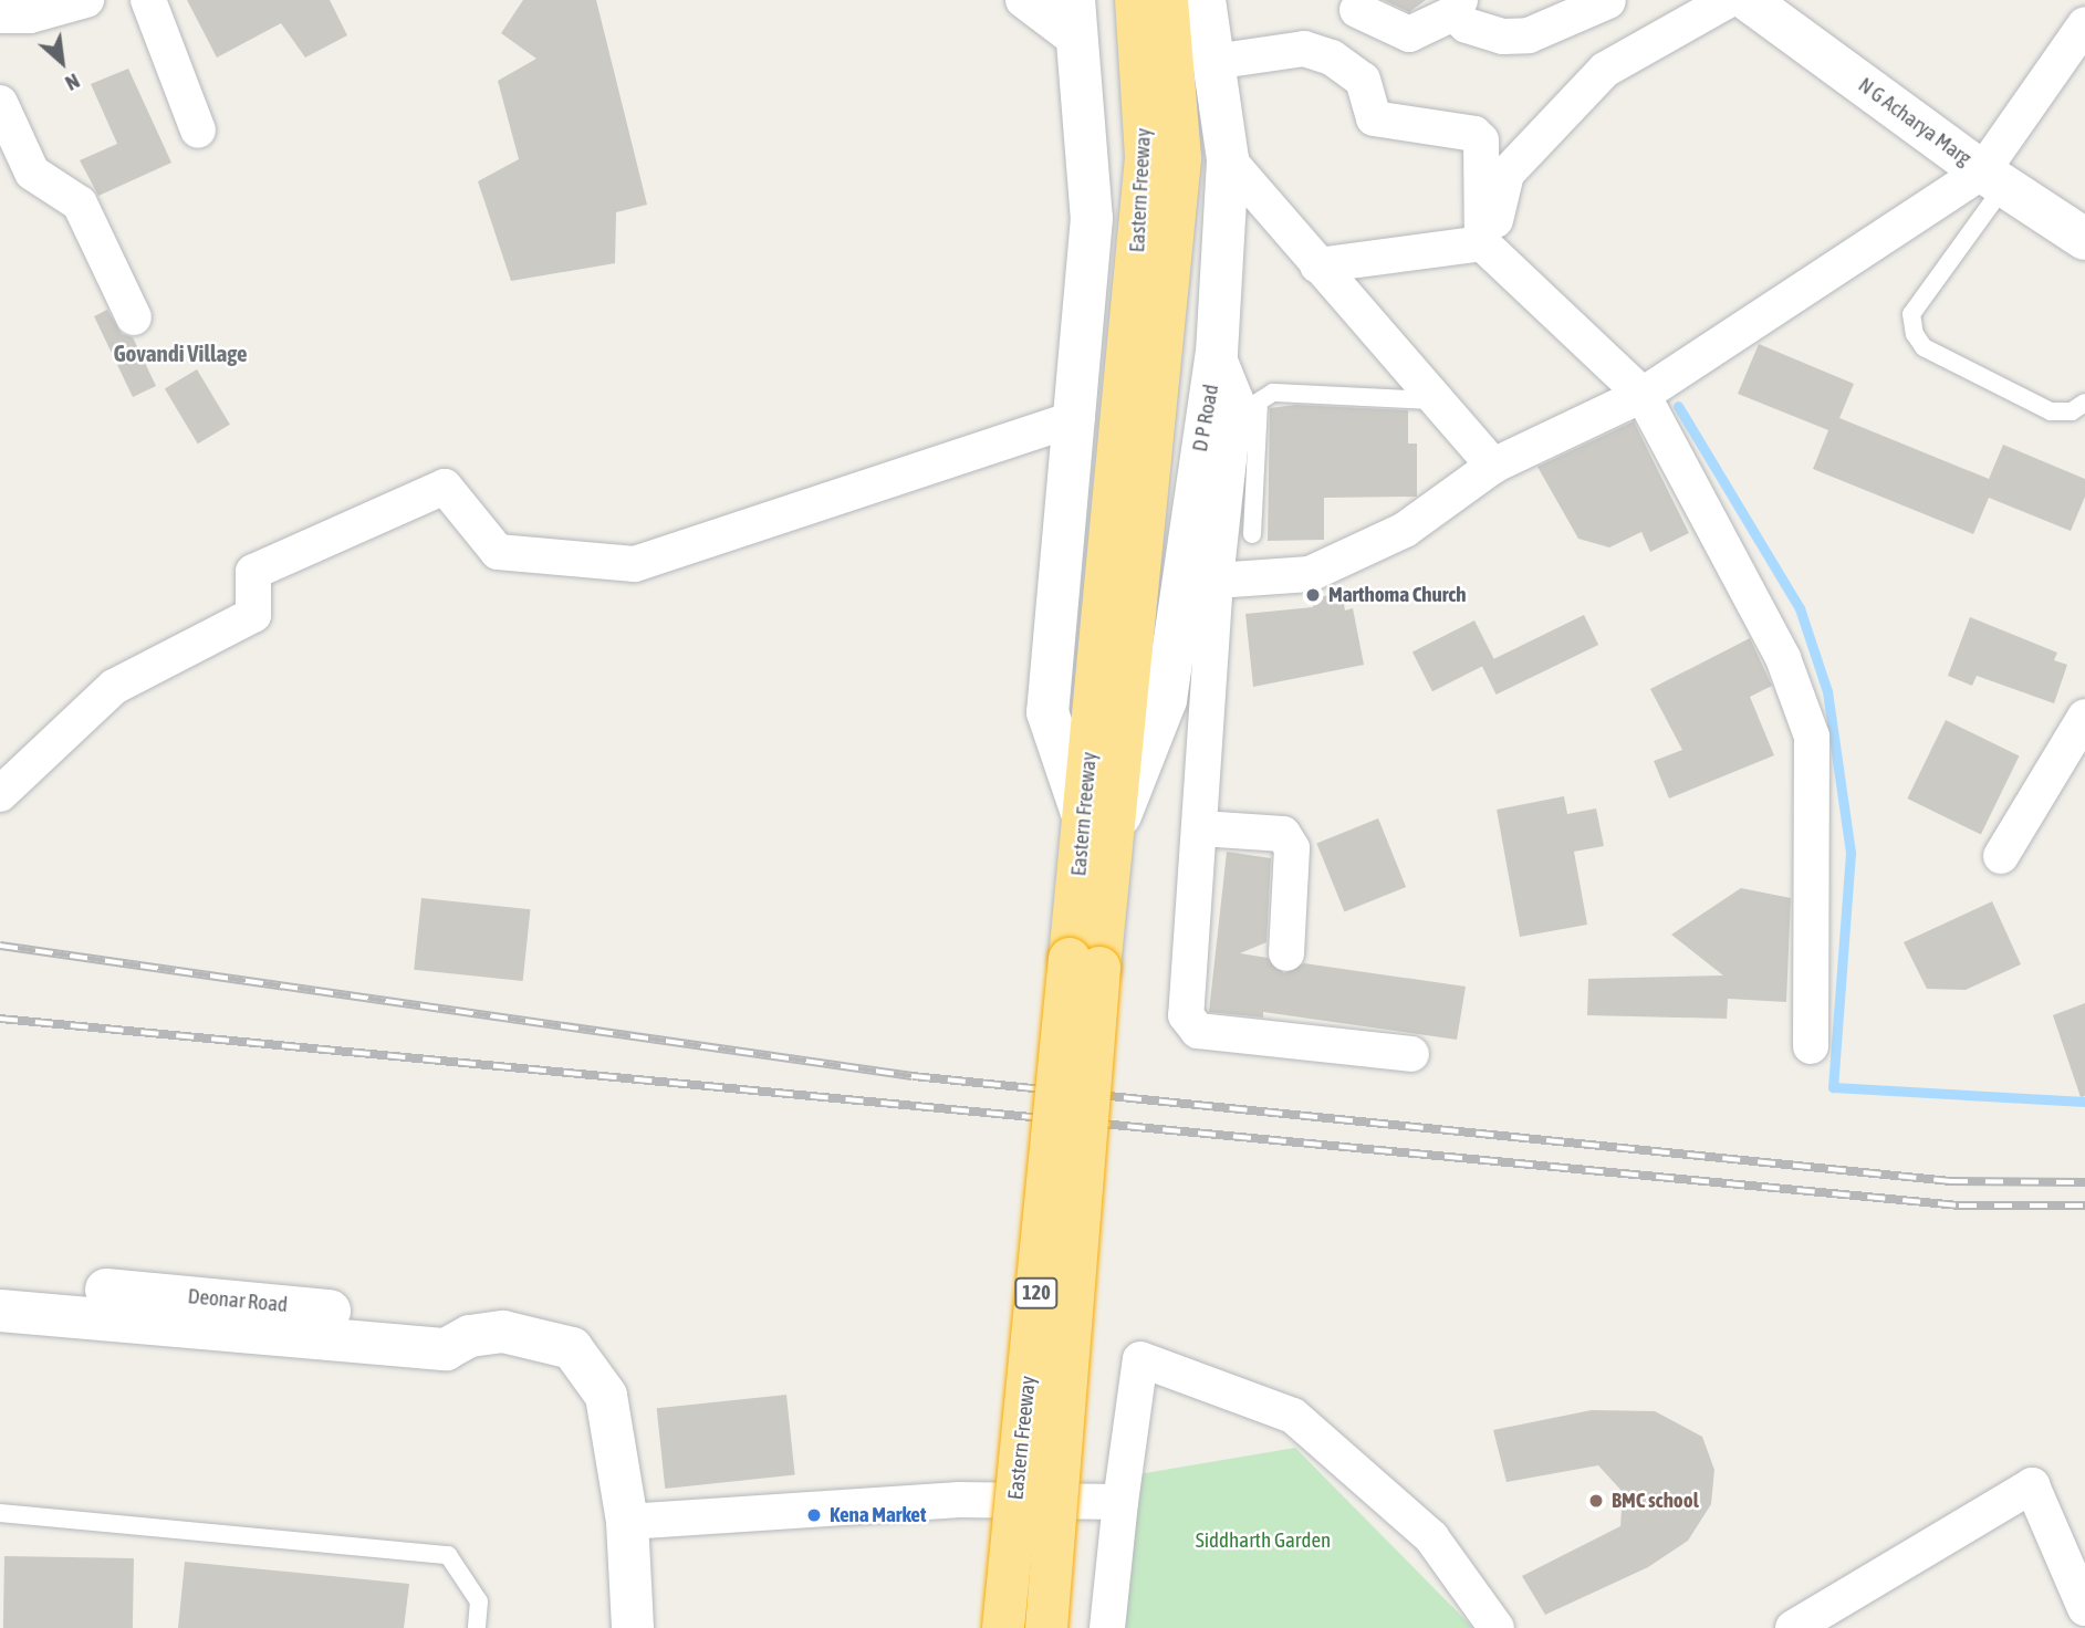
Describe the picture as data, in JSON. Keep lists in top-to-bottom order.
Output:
{
  "streets": {
    "highway": ["Eastern Freeway", "120"],
    "main road": ["N G Acharya Marg", "D P Road", "Deonar Road"]
  },
  "crossings": [
    ["Eastern Freeway", "D P Road"]
  ],
  "districts": ["Govandi Village"],
  "parks": ["Siddharth Garden"],
  "places": ["Marthoma Church", "BMC school", "Kena Market"],
  "north": "bottom right"
}
